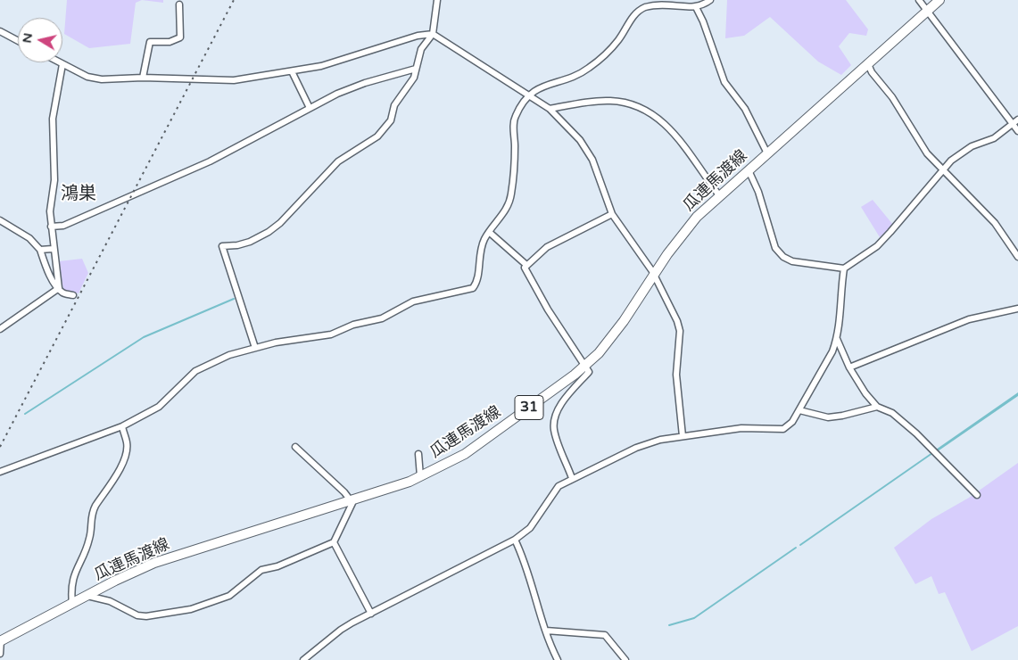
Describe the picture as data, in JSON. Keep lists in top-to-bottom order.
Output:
{
  "streets": {
    "main road": ["瓜連馬渡線", "31"]
  },
  "districts": ["鴻巣"],
  "north": "left"
}
